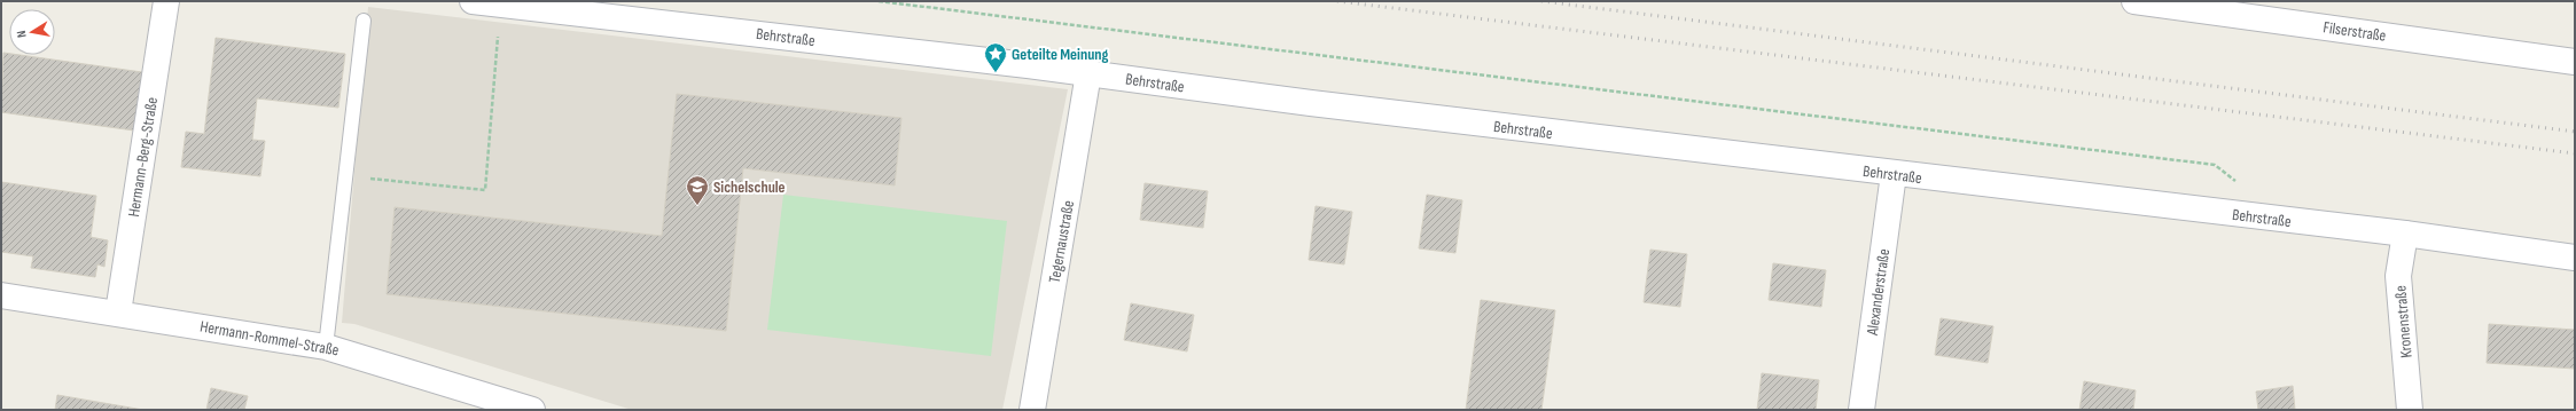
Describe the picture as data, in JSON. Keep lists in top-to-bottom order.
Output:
{
  "streets": {
    "street": [
      "Filserstraße",
      "Behrstraße",
      "Hermann-Berg-Straße",
      "Tegernaustraße",
      "Alexanderstraße",
      "Kronenstraße",
      "Hermann-Rommel-Straße"
    ]
  },
  "crossings": [
    ["Behrstraße", "Tegernaustraße"],
    ["Behrstraße", "Alexanderstraße"],
    ["Behrstraße", "Kronenstraße"],
    ["Hermann-Berg-Straße", "Hermann-Rommel-Straße"]
  ],
  "places": {
    "place": ["Geteilte Meinung"],
    "school or university": ["Sichelschule"]
  },
  "north": "left"
}
